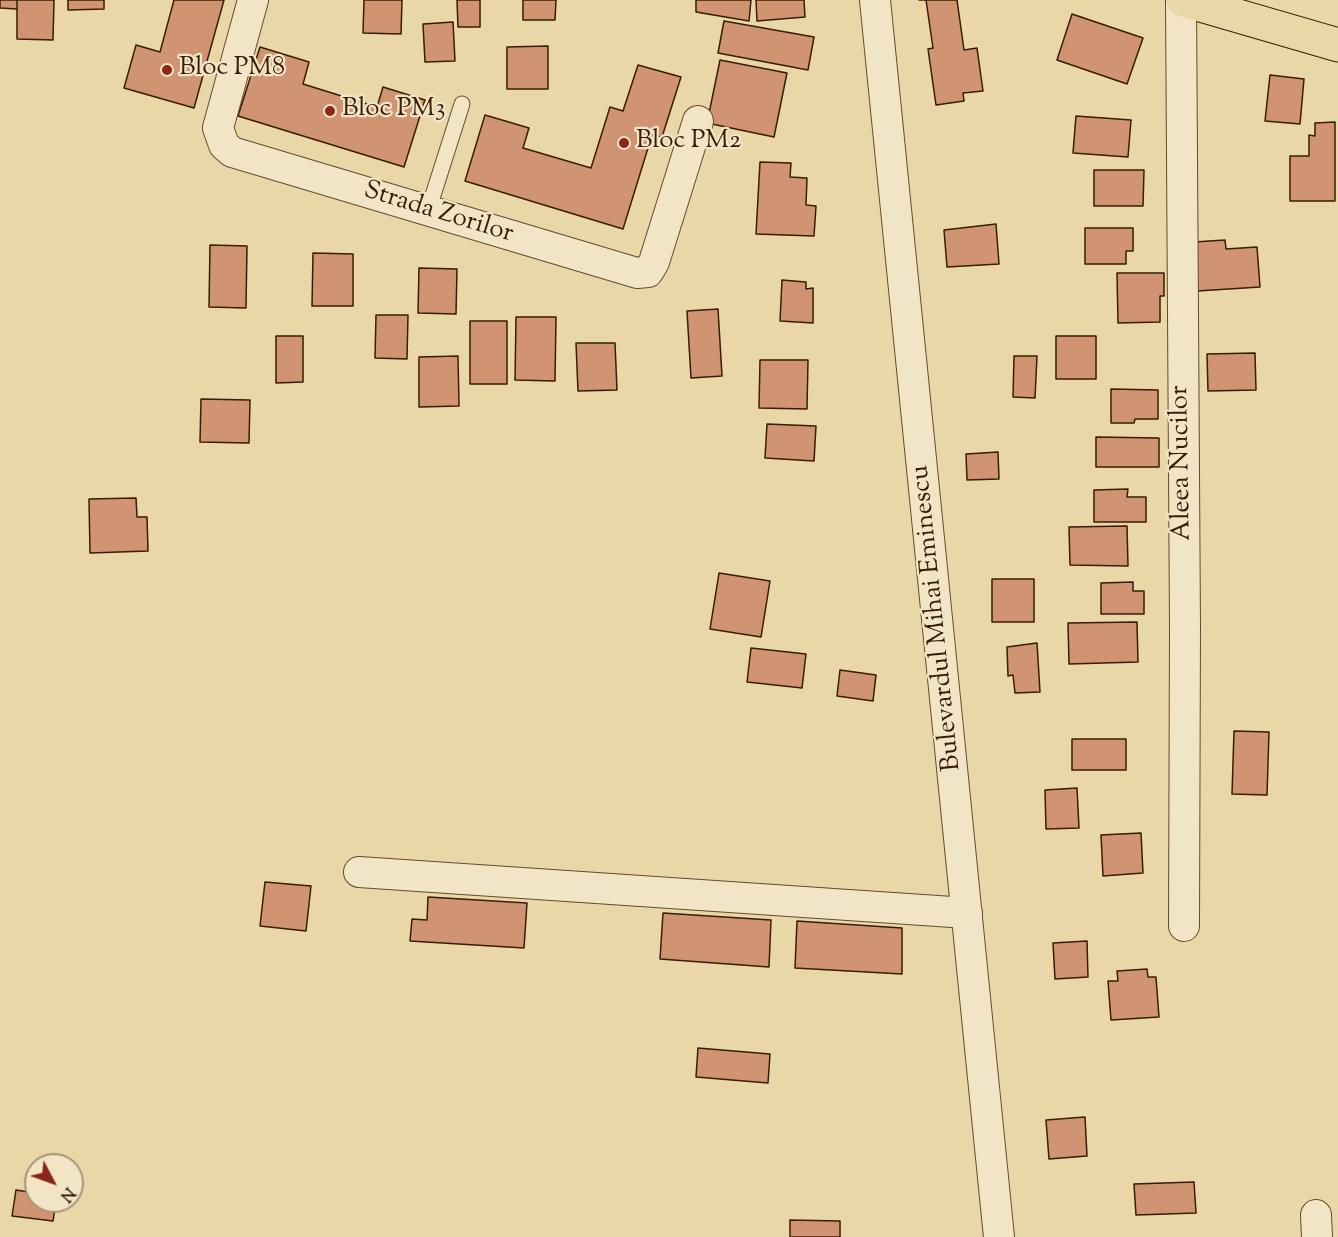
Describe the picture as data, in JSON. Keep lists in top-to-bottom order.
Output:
{
  "streets": {
    "street": ["Strada Zorilor", "Aleea Nucilor", "Bulevardul Mihai Eminescu"]
  },
  "places": ["Bloc PM8", "Bloc PM3", "Bloc PM2"],
  "north": "bottom right"
}
